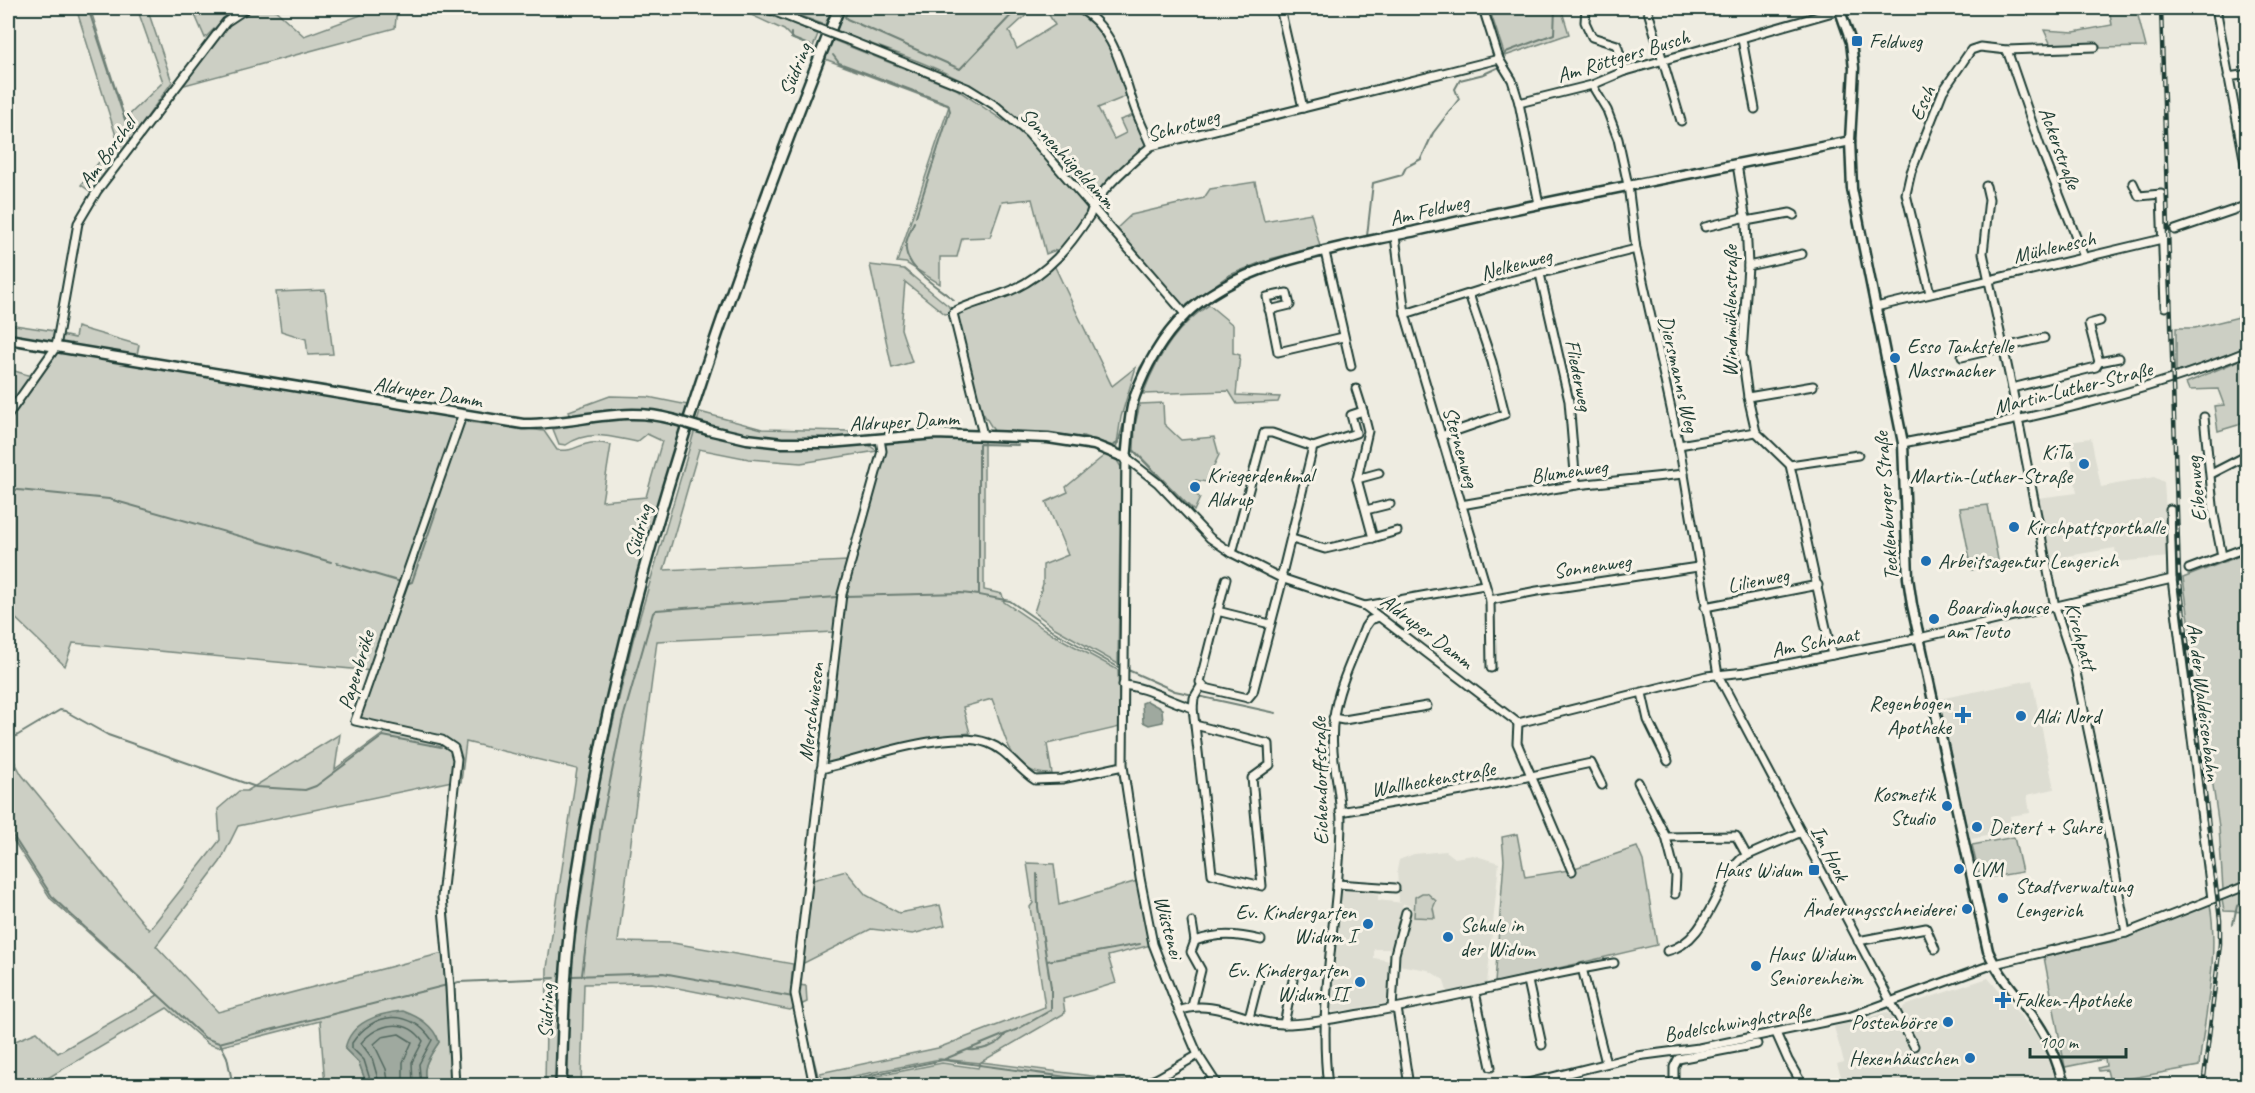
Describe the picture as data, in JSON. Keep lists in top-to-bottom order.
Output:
{
  "streets": {
    "main road": ["Südring"],
    "street": [
      "Am Röttgers Busch",
      "Esch",
      "Schrotweg",
      "Ackerstraße",
      "Am Borchel",
      "Sonnenhügeldamm",
      "Am Feldweg",
      "Mühlenesch",
      "Nelkenweg",
      "Windmühlenstraße",
      "Diersmanns Weg",
      "Fliederweg",
      "Martin-Luther-Straße",
      "Aldruper Damm",
      "Sternenweg",
      "Blumenweg",
      "Eibenweg",
      "Tecklenburger Straße",
      "Sonnenweg",
      "Lilienweg",
      "Kirchpatt",
      "Am Schnaat",
      "Papenbröke",
      "An der Waldeisenbahn",
      "Merschwiesen",
      "Wallheckenstraße",
      "Eichendorffstraße",
      "Im Hook",
      "Wüstenei",
      "Bodelschwinghstraße"
    ]
  },
  "crossings": [
    ["Am Röttgers Busch", "Diersmanns Weg"],
    ["Am Röttgers Busch", "Tecklenburger Straße"],
    ["Esch", "Ackerstraße"],
    ["Esch", "Mühlenesch"],
    ["Schrotweg", "Sonnenhügeldamm"],
    ["Schrotweg", "Aldruper Damm"],
    ["Ackerstraße", "Mühlenesch"],
    ["Am Borchel", "Aldruper Damm"],
    ["Sonnenhügeldamm", "Am Feldweg"],
    ["Am Feldweg", "Windmühlenstraße"],
    ["Am Feldweg", "Diersmanns Weg"],
    ["Am Feldweg", "Aldruper Damm"],
    ["Am Feldweg", "Sternenweg"],
    ["Am Feldweg", "Tecklenburger Straße"],
    ["Am Feldweg", "Wüstenei"],
    ["Mühlenesch", "Tecklenburger Straße"],
    ["Mühlenesch", "Kirchpatt"],
    ["Nelkenweg", "Diersmanns Weg"],
    ["Nelkenweg", "Fliederweg"],
    ["Nelkenweg", "Sternenweg"],
    ["Diersmanns Weg", "Blumenweg"],
    ["Diersmanns Weg", "Sonnenweg"],
    ["Diersmanns Weg", "Lilienweg"],
    ["Diersmanns Weg", "Am Schnaat"],
    ["Diersmanns Weg", "Im Hook"],
    ["Fliederweg", "Blumenweg"],
    ["Martin-Luther-Straße", "Tecklenburger Straße"],
    ["Martin-Luther-Straße", "Kirchpatt"],
    ["Aldruper Damm", "Papenbröke"],
    ["Aldruper Damm", "Merschwiesen"],
    ["Aldruper Damm", "Eichendorffstraße"],
    ["Aldruper Damm", "Wüstenei"],
    ["Sternenweg", "Blumenweg"],
    ["Sternenweg", "Sonnenweg"],
    ["Tecklenburger Straße", "Am Schnaat"],
    ["Tecklenburger Straße", "Bodelschwinghstraße"],
    ["Kirchpatt", "Am Schnaat"],
    ["Kirchpatt", "Bodelschwinghstraße"],
    ["Am Schnaat", "An der Waldeisenbahn"],
    ["Am Schnaat", "Im Hook"],
    ["An der Waldeisenbahn", "Bodelschwinghstraße"],
    ["Wallheckenstraße", "Eichendorffstraße"],
    ["Im Hook", "Bodelschwinghstraße"]
  ],
  "places": {
    "transit": ["Feldweg", "Haus Widum"],
    "other": [
      "Esso Tankstelle Nassmacher",
      "KiTa Martin-Luther-Straße",
      "Kriegerdenkmal Aldrup",
      "Kirchpattsporthalle",
      "Arbeitsagentur Lengerich",
      "Boardinghouse am Teuto",
      "Aldi Nord",
      "Kosmetik Studio",
      "Deitert + Suhre",
      "LVM",
      "Stadtverwaltung Lengerich",
      "Änderungsschneiderei",
      "Ev. Kindergarten Widum I",
      "Schule in der Widum",
      "Haus Widum Seniorenheim",
      "Ev. Kindergarten Widum II",
      "Postenbörse",
      "Hexenhäuschen"
    ],
    "health": ["Regenbogen Apotheke", "Falken-Apotheke"]
  },
  "scale_bar": "100 m"
}
